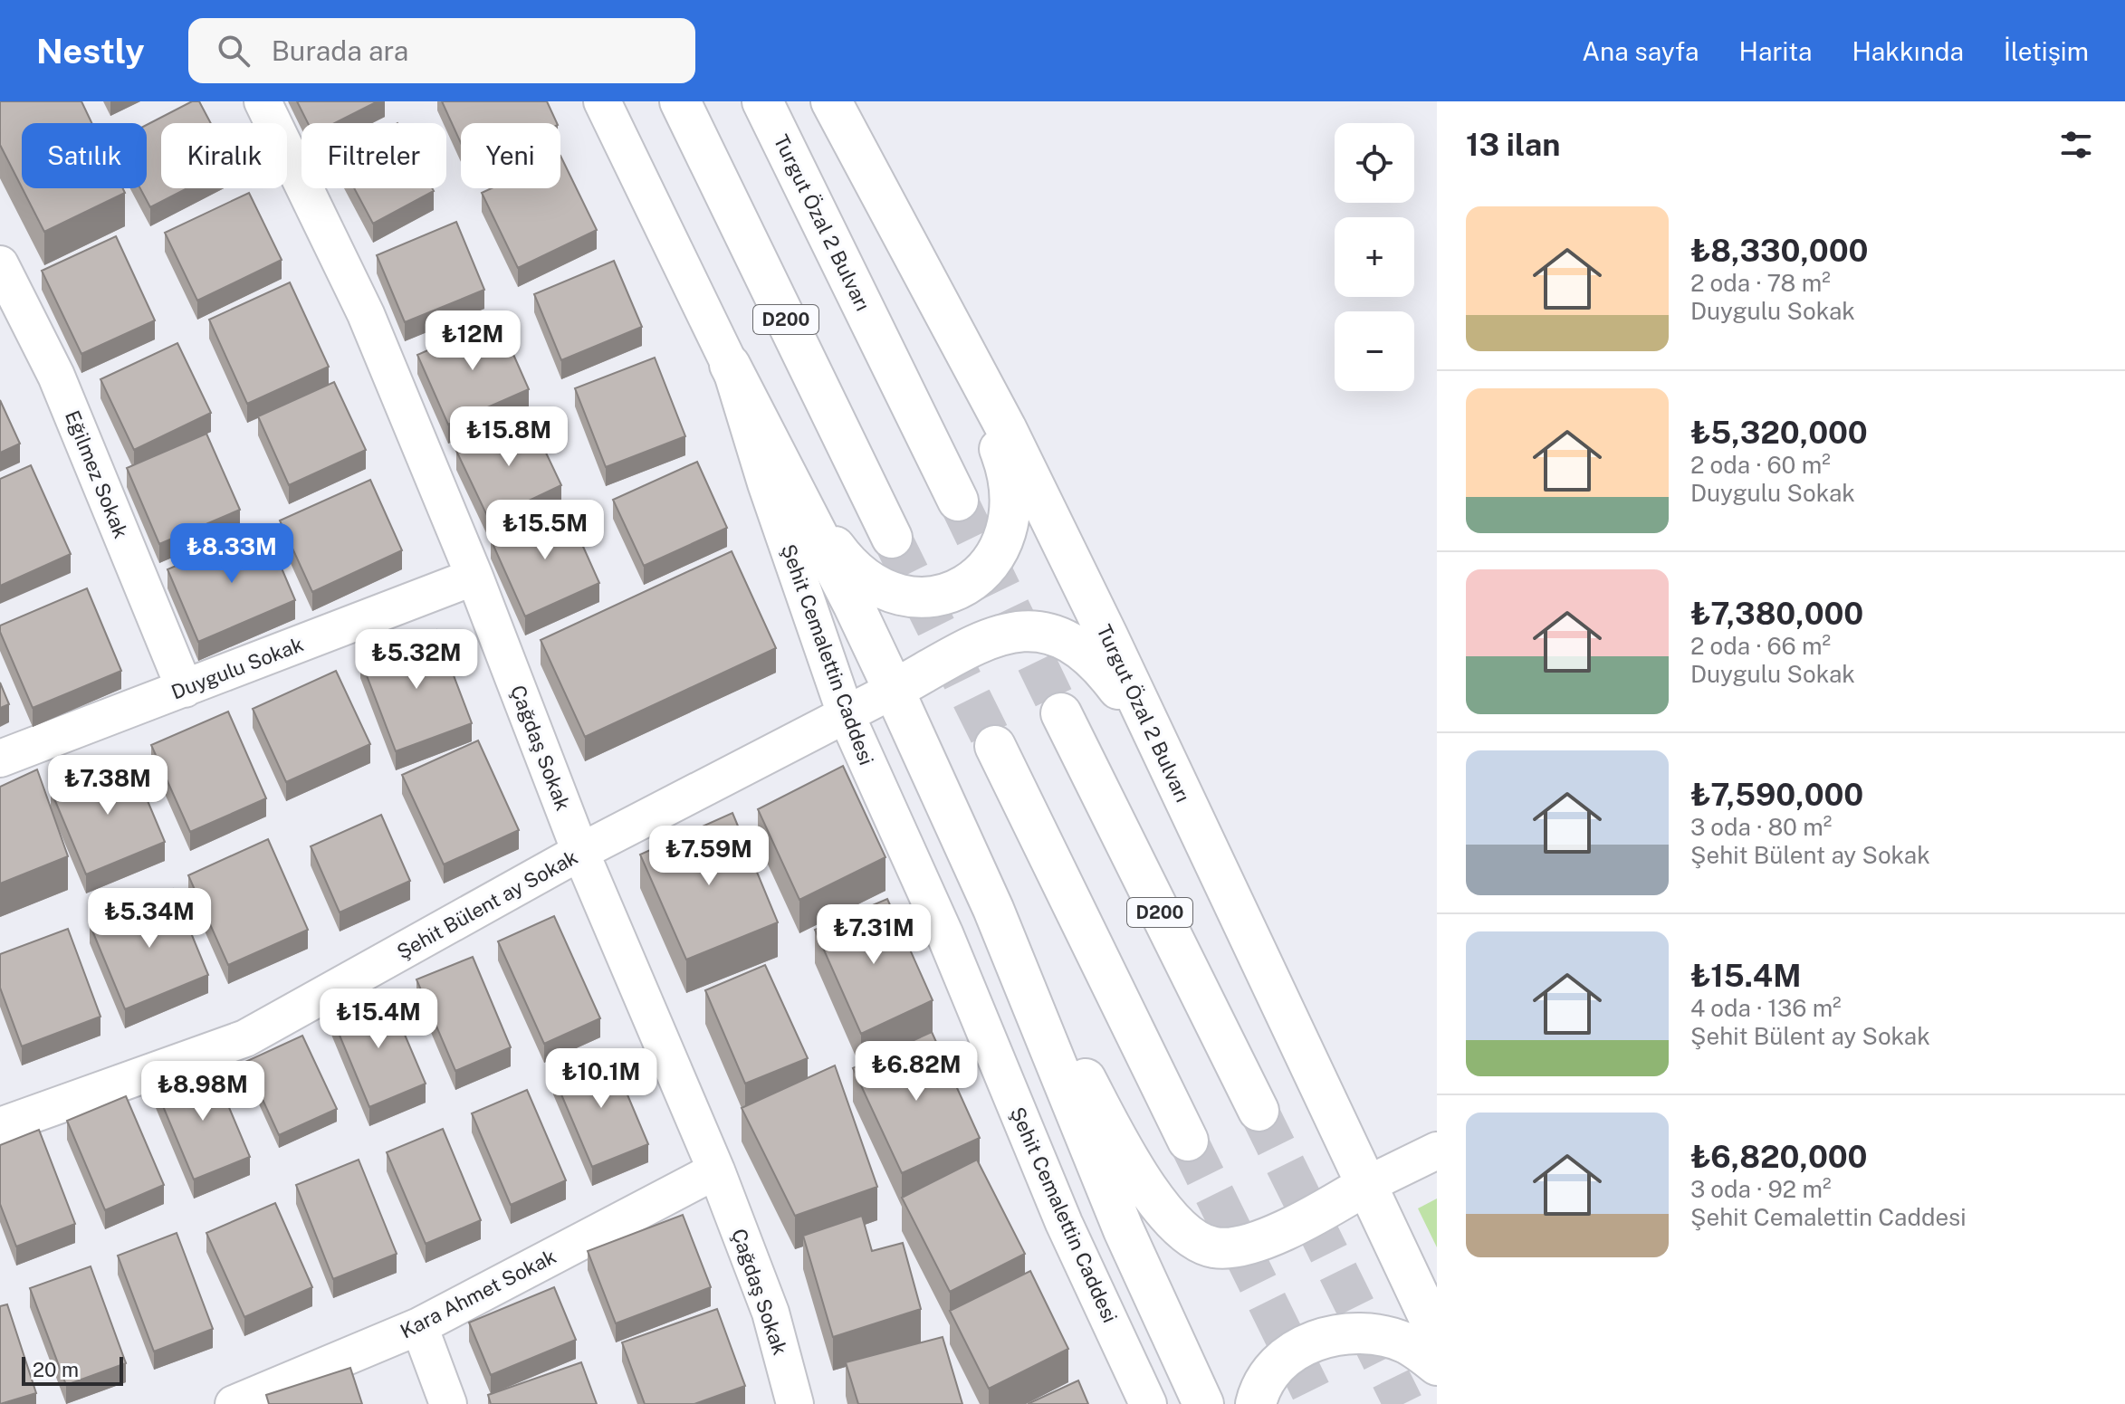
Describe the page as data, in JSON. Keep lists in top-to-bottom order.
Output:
{
  "streets": {
    "highway": ["Turgut Özal 2 Bulvarı", "D200"],
    "street": [
      "Eğilmez Sokak",
      "Şehit Cemalettin Caddesi",
      "Duygulu Sokak",
      "Çağdaş Sokak",
      "Şehit Bülent ay Sokak",
      "Kara Ahmet Sokak"
    ]
  },
  "crossings": [
    ["Eğilmez Sokak", "Duygulu Sokak"],
    ["Şehit Cemalettin Caddesi", "Şehit Bülent ay Sokak"],
    ["Duygulu Sokak", "Çağdaş Sokak"],
    ["Çağdaş Sokak", "Şehit Bülent ay Sokak"],
    ["Çağdaş Sokak", "Kara Ahmet Sokak"]
  ],
  "scale_bar": "20 m",
  "page": {
    "header": "Nestly",
    "search": "Burada ara",
    "nav": [
      "Ana sayfa",
      "Harita",
      "Hakkında",
      "İletişim"
    ],
    "heading": "13 ilan",
    "map_buttons": ["+", "−"],
    "chip": [
      "Satılık",
      "Kiralık",
      "Filtreler",
      "Yeni"
    ],
    "list": [
      {
        "name": "₺8,330,000",
        "note": "2 oda · 78 m² · Duygulu Sokak"
      },
      {
        "name": "₺5,320,000",
        "note": "2 oda · 60 m² · Duygulu Sokak"
      },
      {
        "name": "₺7,380,000",
        "note": "2 oda · 66 m² · Duygulu Sokak"
      },
      {
        "name": "₺7,590,000",
        "note": "3 oda · 80 m² · Şehit Bülent ay Sokak"
      },
      {
        "name": "₺15.4M",
        "note": "4 oda · 136 m² · Şehit Bülent ay Sokak"
      },
      {
        "name": "₺6,820,000",
        "note": "3 oda · 92 m² · Şehit Cemalettin Caddesi"
      }
    ],
    "price": [
      "₺12M",
      "₺15.8M",
      "₺15.5M",
      "₺8.33M",
      "₺5.32M",
      "₺7.38M",
      "₺7.59M",
      "₺5.34M",
      "₺7.31M",
      "₺15.4M",
      "₺6.82M",
      "₺10.1M",
      "₺8.98M"
    ],
    "scale": "20 m"
  }
}
